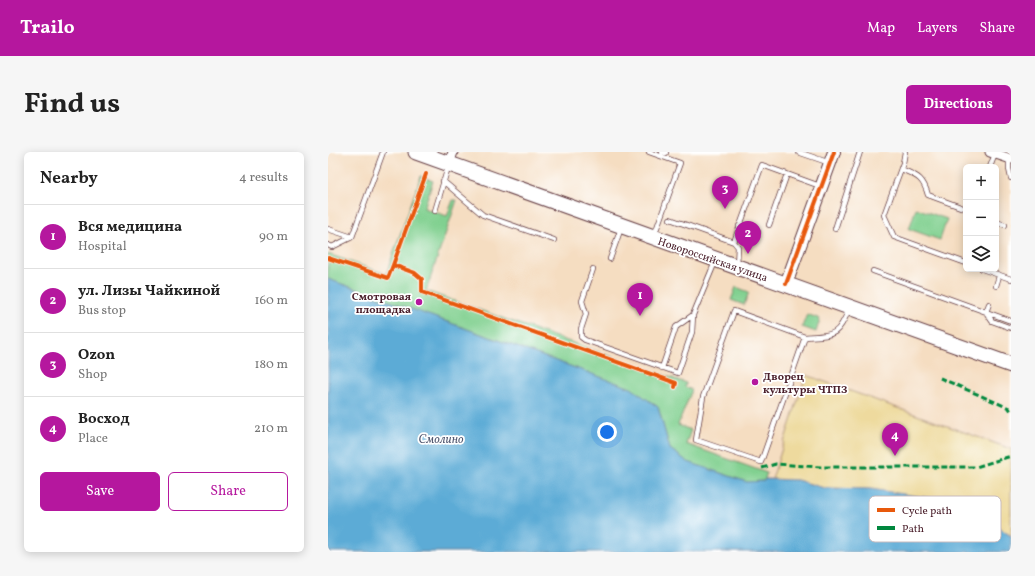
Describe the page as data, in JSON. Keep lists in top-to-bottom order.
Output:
{
  "streets": {
    "main road": ["Новороссийская улица"]
  },
  "water": ["Смолино"],
  "places": ["Смотровая площадка", "Дворец культуры ЧТПЗ"],
  "legend": ["Cycle path", "Path"],
  "page": {
    "header": "Trailo",
    "nav": ["Map", "Layers", "Share"],
    "title": "Find us",
    "buttons": [
      "Directions",
      ["Save", "Share"]
    ],
    "heading": ["Nearby", "4 results"],
    "map_buttons": ["+", "−"],
    "pins": [
      "3",
      "2",
      "1",
      "4"
    ],
    "list": [
      {
        "mark": "1",
        "name": "Вся медицина",
        "note": "Hospital",
        "value": "90 m"
      },
      {
        "mark": "2",
        "name": "ул. Лизы Чайкиной",
        "note": "Bus stop",
        "value": "160 m"
      },
      {
        "mark": "3",
        "name": "Ozon",
        "note": "Shop",
        "value": "180 m"
      },
      {
        "mark": "4",
        "name": "Восход",
        "note": "Place",
        "value": "210 m"
      }
    ]
  }
}
